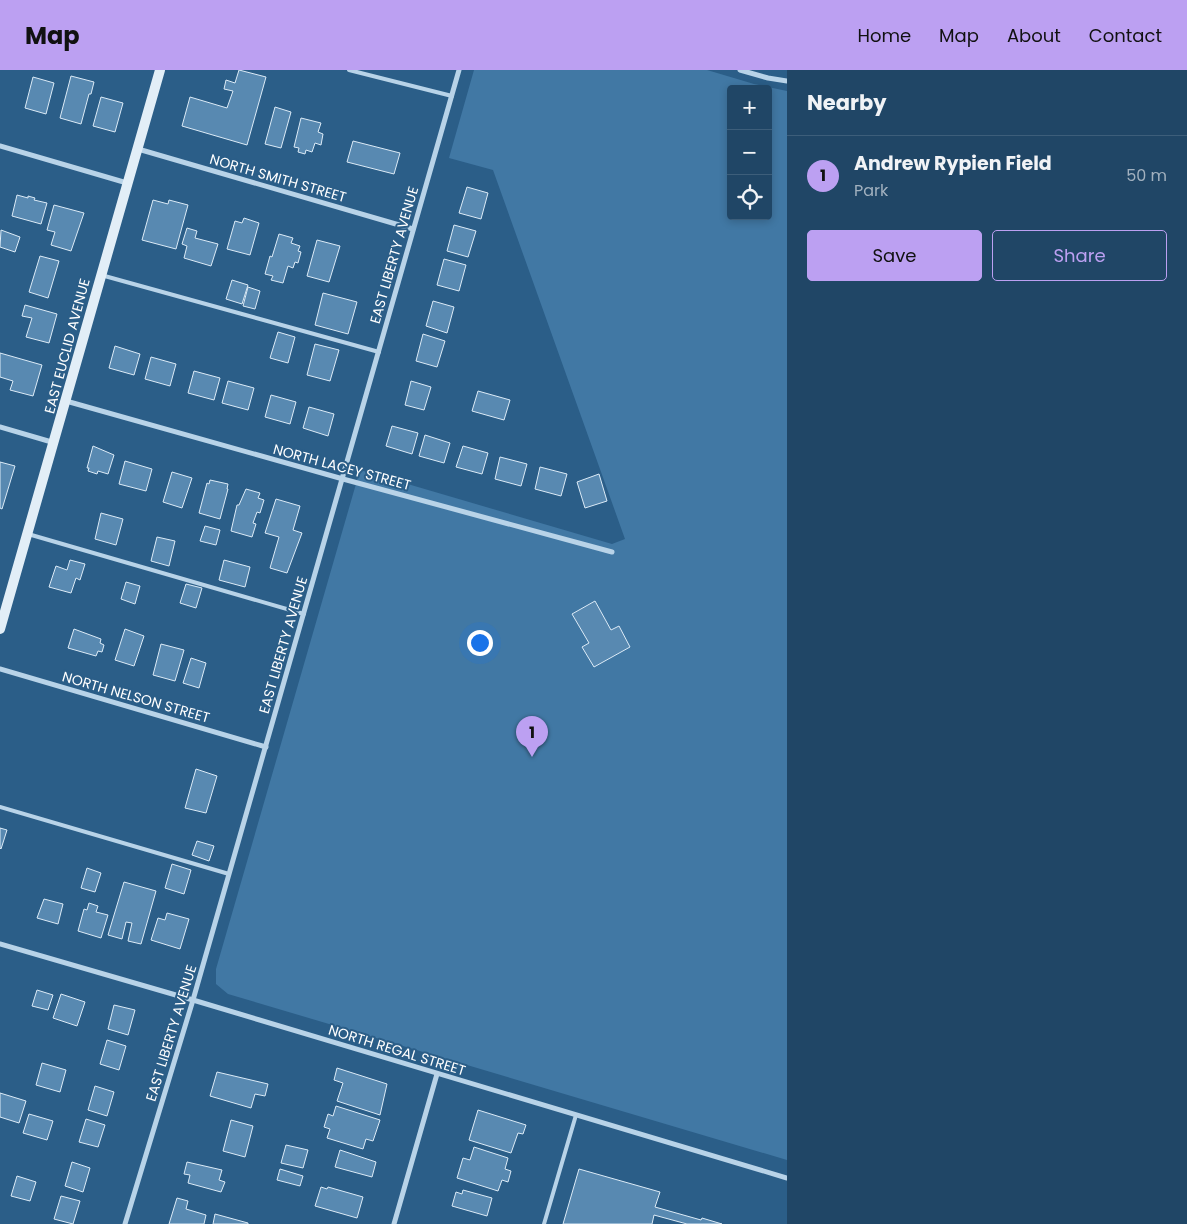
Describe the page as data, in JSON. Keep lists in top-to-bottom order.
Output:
{
  "streets": {
    "main road": ["EAST EUCLID AVENUE"],
    "street": [
      "NORTH SMITH STREET",
      "EAST LIBERTY AVENUE",
      "NORTH LACEY STREET",
      "NORTH NELSON STREET",
      "NORTH REGAL STREET"
    ]
  },
  "crossings": [
    ["NORTH SMITH STREET", "EAST LIBERTY AVENUE"],
    ["NORTH SMITH STREET", "EAST EUCLID AVENUE"],
    ["EAST LIBERTY AVENUE", "NORTH LACEY STREET"],
    ["EAST LIBERTY AVENUE", "NORTH NELSON STREET"],
    ["EAST LIBERTY AVENUE", "NORTH REGAL STREET"],
    ["EAST EUCLID AVENUE", "NORTH LACEY STREET"]
  ],
  "page": {
    "header": "Map",
    "nav": [
      "Home",
      "Map",
      "About",
      "Contact"
    ],
    "heading": "Nearby",
    "map_buttons": ["+", "−"],
    "list": [
      {
        "mark": "1",
        "name": "Andrew Rypien Field",
        "note": "Park",
        "value": "50 m"
      }
    ],
    "buttons": ["Save", "Share"],
    "pins": "1"
  }
}
